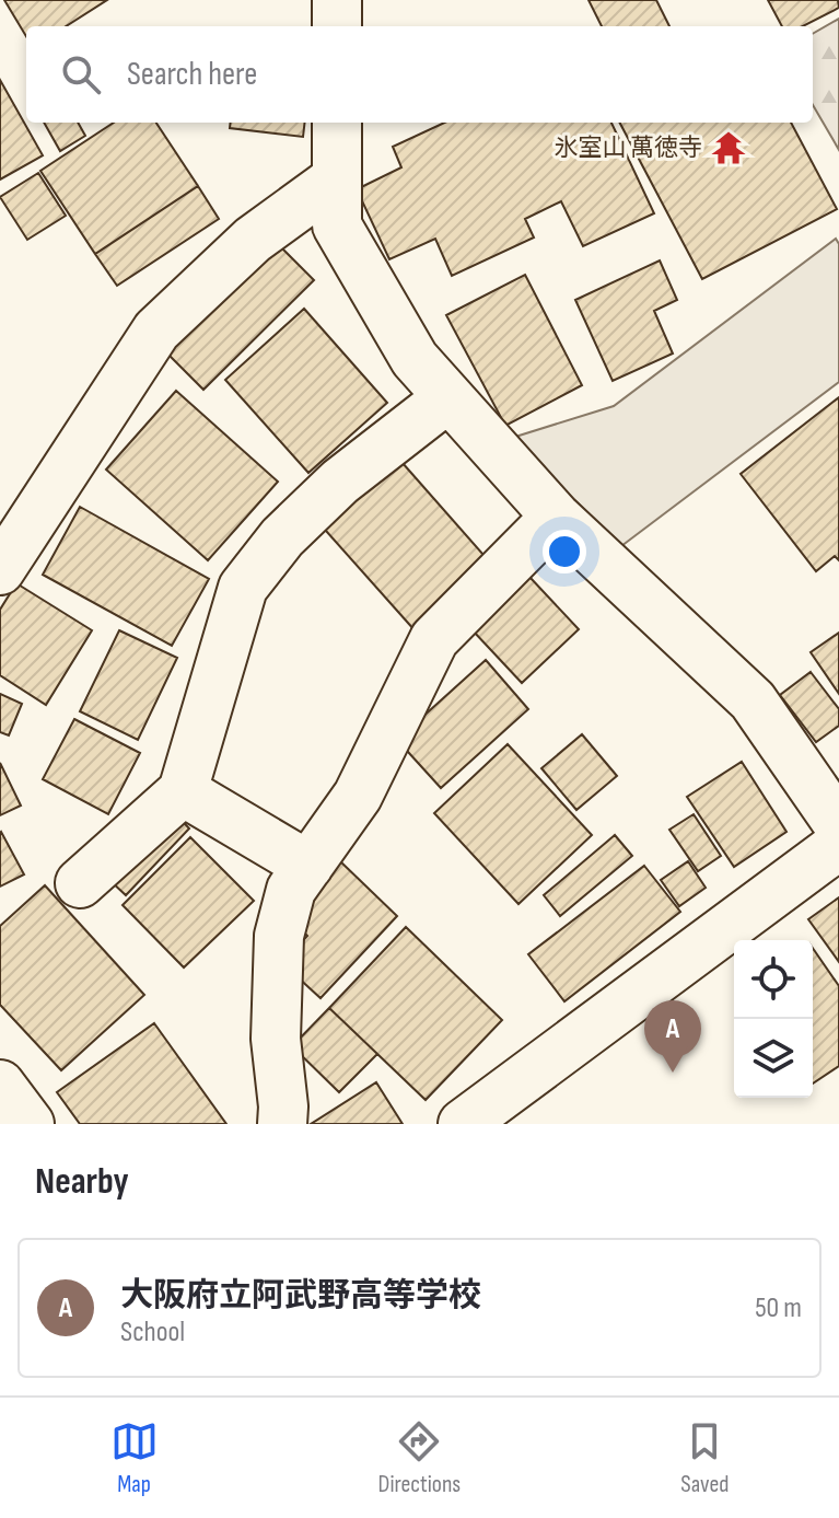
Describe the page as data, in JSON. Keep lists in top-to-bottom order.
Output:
{
  "places": {
    "temple": ["氷室山 萬徳寺"]
  },
  "page": {
    "search": "Search here",
    "pins": "A",
    "heading": "Nearby",
    "list": [
      {
        "mark": "A",
        "name": "大阪府立阿武野高等学校",
        "note": "School",
        "value": "50 m"
      }
    ],
    "nav": ["Map", "Directions", "Saved"]
  }
}
